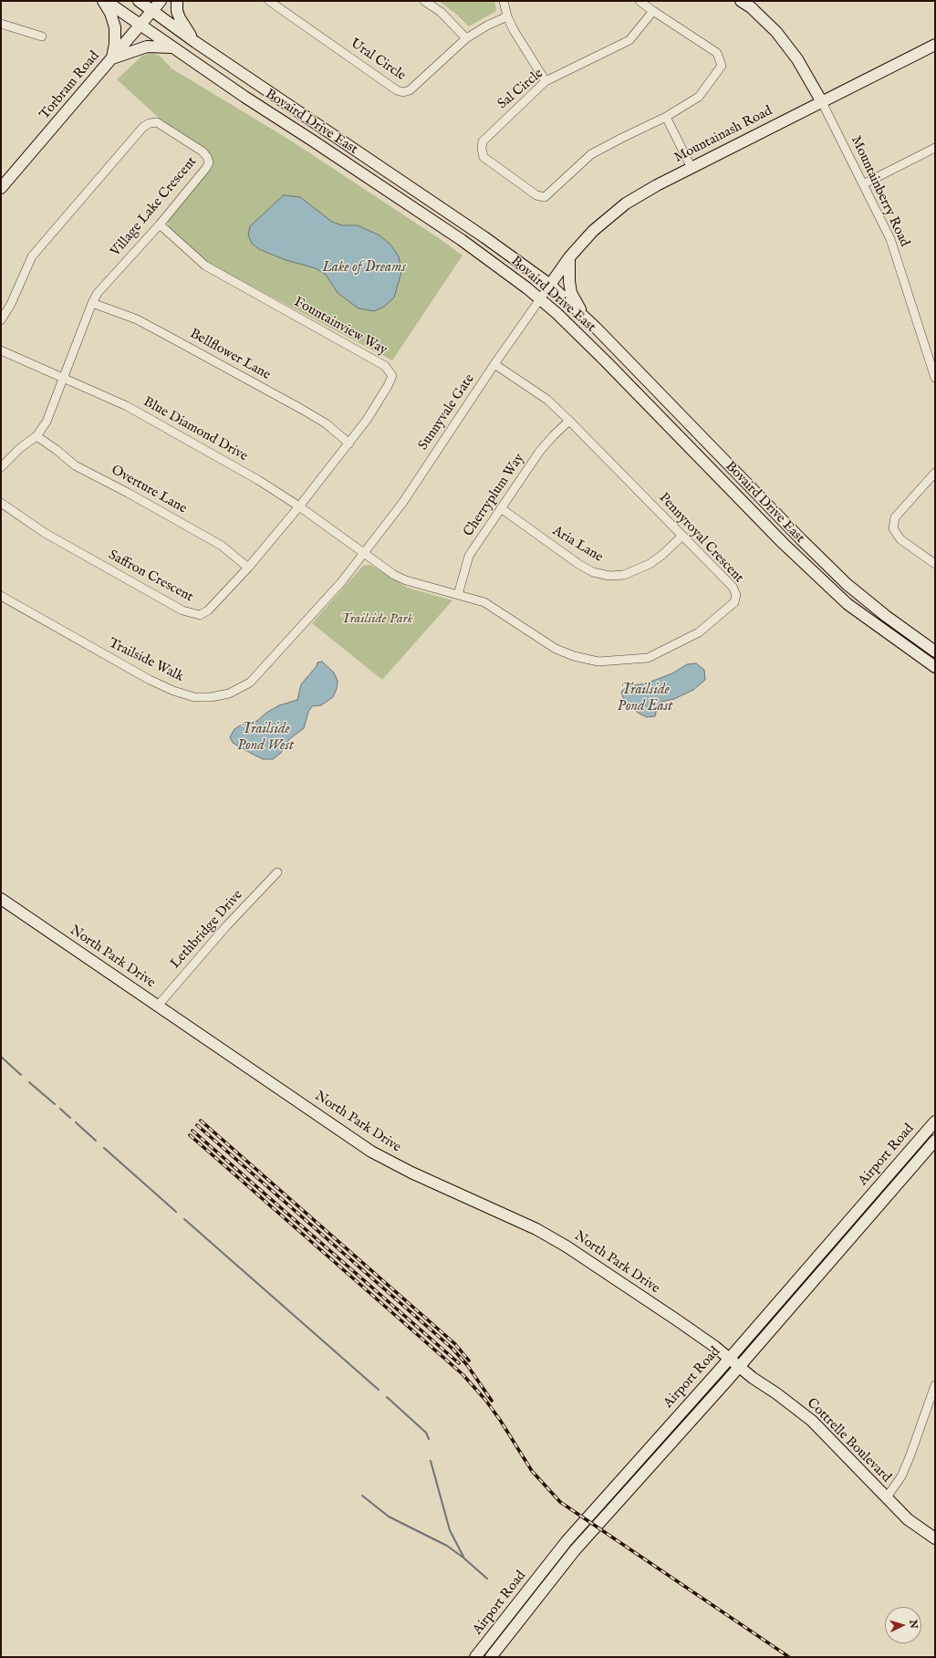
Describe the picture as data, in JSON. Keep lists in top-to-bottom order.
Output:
{
  "streets": {
    "main road": [
      "Torbram Road",
      "Bovaird Drive East",
      "Mountainash Road",
      "North Park Drive",
      "Airport Road",
      "Cottrelle Boulevard"
    ],
    "street": [
      "Ural Circle",
      "Sal Circle",
      "Mountainberry Road",
      "Village Lake Crescent",
      "Fountainview Way",
      "Bellflower Lane",
      "Sunnyvale Gate",
      "Blue Diamond Drive",
      "Overture Lane",
      "Cherryplum Way",
      "Pennyroyal Crescent",
      "Aria Lane",
      "Saffron Crescent",
      "Trailside Walk",
      "Lethbridge Drive"
    ]
  },
  "crossings": [
    ["Torbram Road", "Bovaird Drive East"],
    ["Bovaird Drive East", "Mountainash Road"],
    ["Bovaird Drive East", "Sunnyvale Gate"],
    ["Mountainash Road", "Mountainberry Road"],
    ["Mountainash Road", "Sunnyvale Gate"],
    ["Village Lake Crescent", "Fountainview Way"],
    ["Village Lake Crescent", "Bellflower Lane"],
    ["Village Lake Crescent", "Blue Diamond Drive"],
    ["Fountainview Way", "Bellflower Lane"],
    ["Fountainview Way", "Blue Diamond Drive"],
    ["Fountainview Way", "Saffron Crescent"],
    ["Sunnyvale Gate", "Blue Diamond Drive"],
    ["Sunnyvale Gate", "Pennyroyal Crescent"],
    ["Sunnyvale Gate", "Trailside Walk"],
    ["Blue Diamond Drive", "Pennyroyal Crescent"],
    ["Blue Diamond Drive", "Saffron Crescent"],
    ["Blue Diamond Drive", "Trailside Walk"],
    ["Overture Lane", "Saffron Crescent"],
    ["Cherryplum Way", "Pennyroyal Crescent"],
    ["Cherryplum Way", "Aria Lane"],
    ["Pennyroyal Crescent", "Aria Lane"],
    ["Pennyroyal Crescent", "Trailside Walk"],
    ["Lethbridge Drive", "North Park Drive"],
    ["North Park Drive", "Airport Road"],
    ["North Park Drive", "Cottrelle Boulevard"],
    ["Airport Road", "Cottrelle Boulevard"]
  ],
  "water": ["Lake of Dreams", "Trailside Pond East", "Trailside Pond West"],
  "parks": ["Trailside Park"],
  "north": "right"
}
